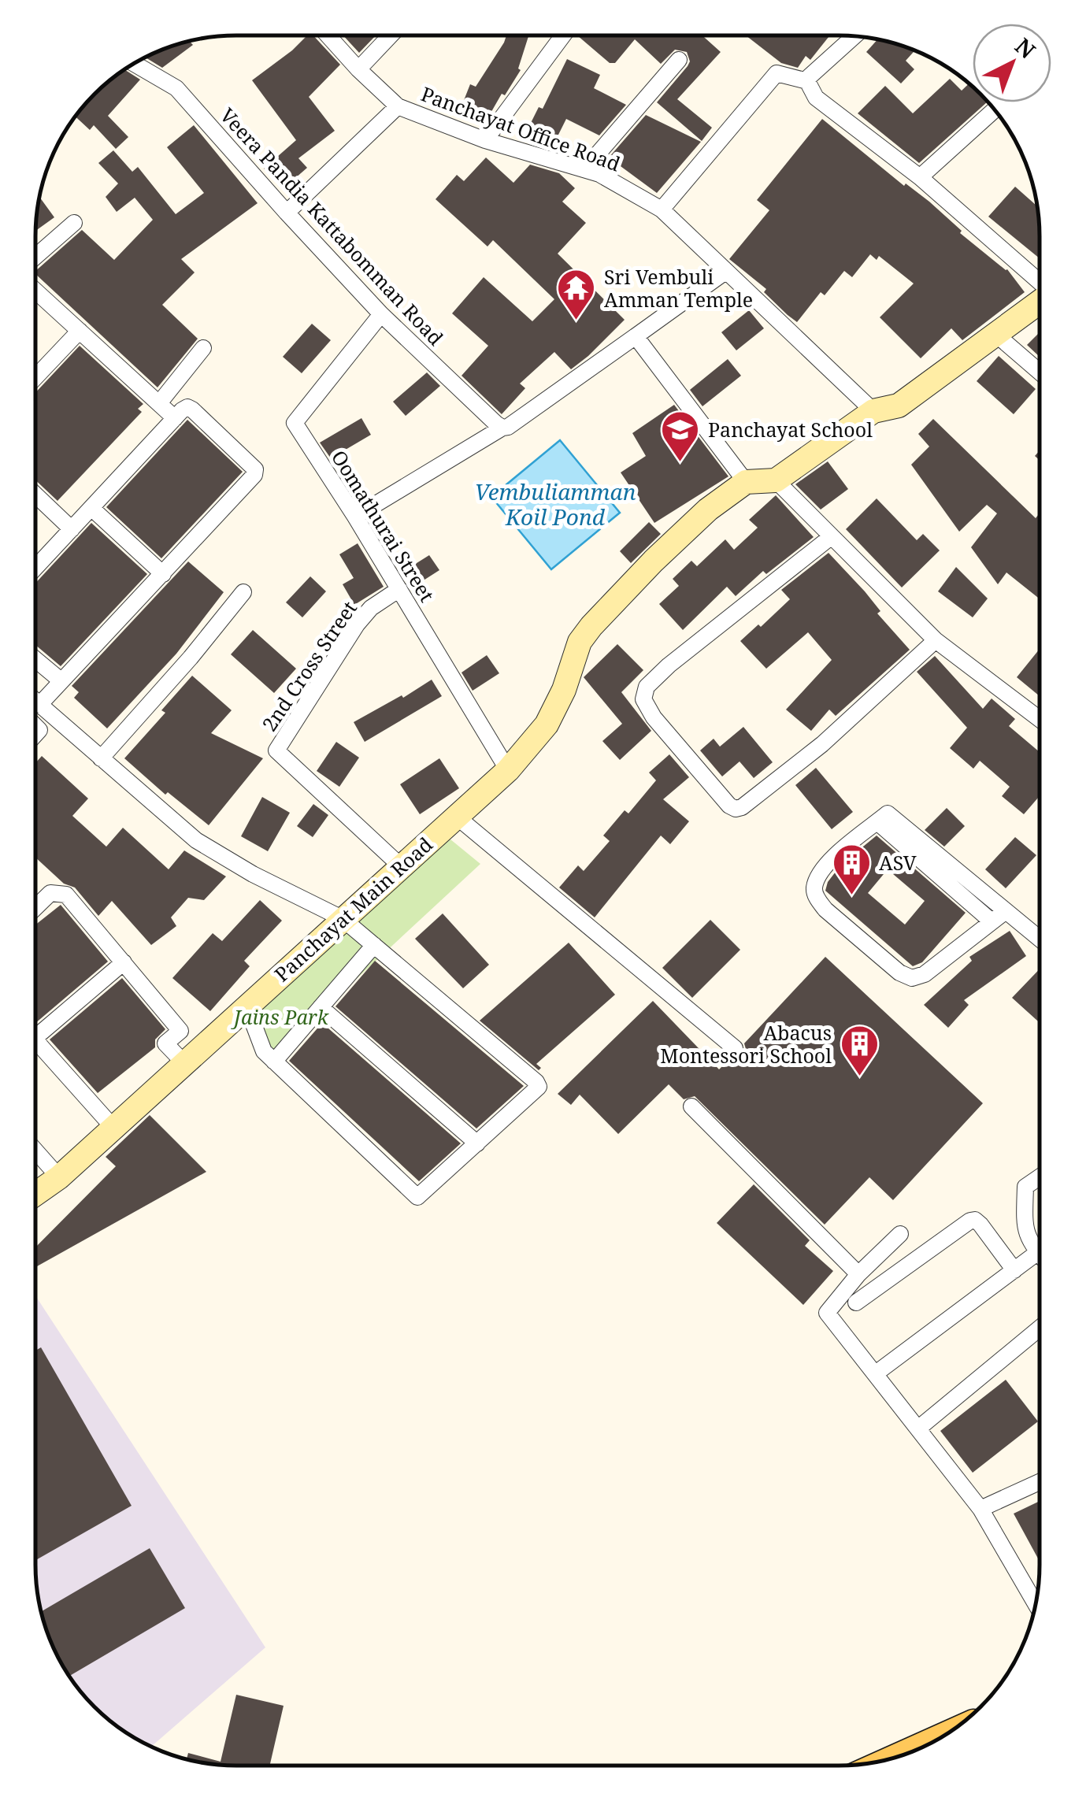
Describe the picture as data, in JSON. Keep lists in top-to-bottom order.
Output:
{
  "streets": {
    "street": [
      "Panchayat Office Road",
      "Veera Pandia Kattabomman Road",
      "Oomathurai Street",
      "2nd Cross Street",
      "Panchayat Main Road"
    ]
  },
  "crossings": [
    ["Panchayat Office Road", "Veera Pandia Kattabomman Road"],
    ["Veera Pandia Kattabomman Road", "Oomathurai Street"],
    ["Oomathurai Street", "2nd Cross Street"],
    ["Oomathurai Street", "Panchayat Main Road"],
    ["2nd Cross Street", "Panchayat Main Road"]
  ],
  "water": ["Vembuliamman Koil Pond"],
  "parks": ["Jains Park"],
  "places": {
    "temple": ["Sri Vembuli Amman Temple"],
    "school or university": ["Panchayat School"],
    "building": ["ASV", "Abacus Montessori School"]
  },
  "north": "top right"
}
